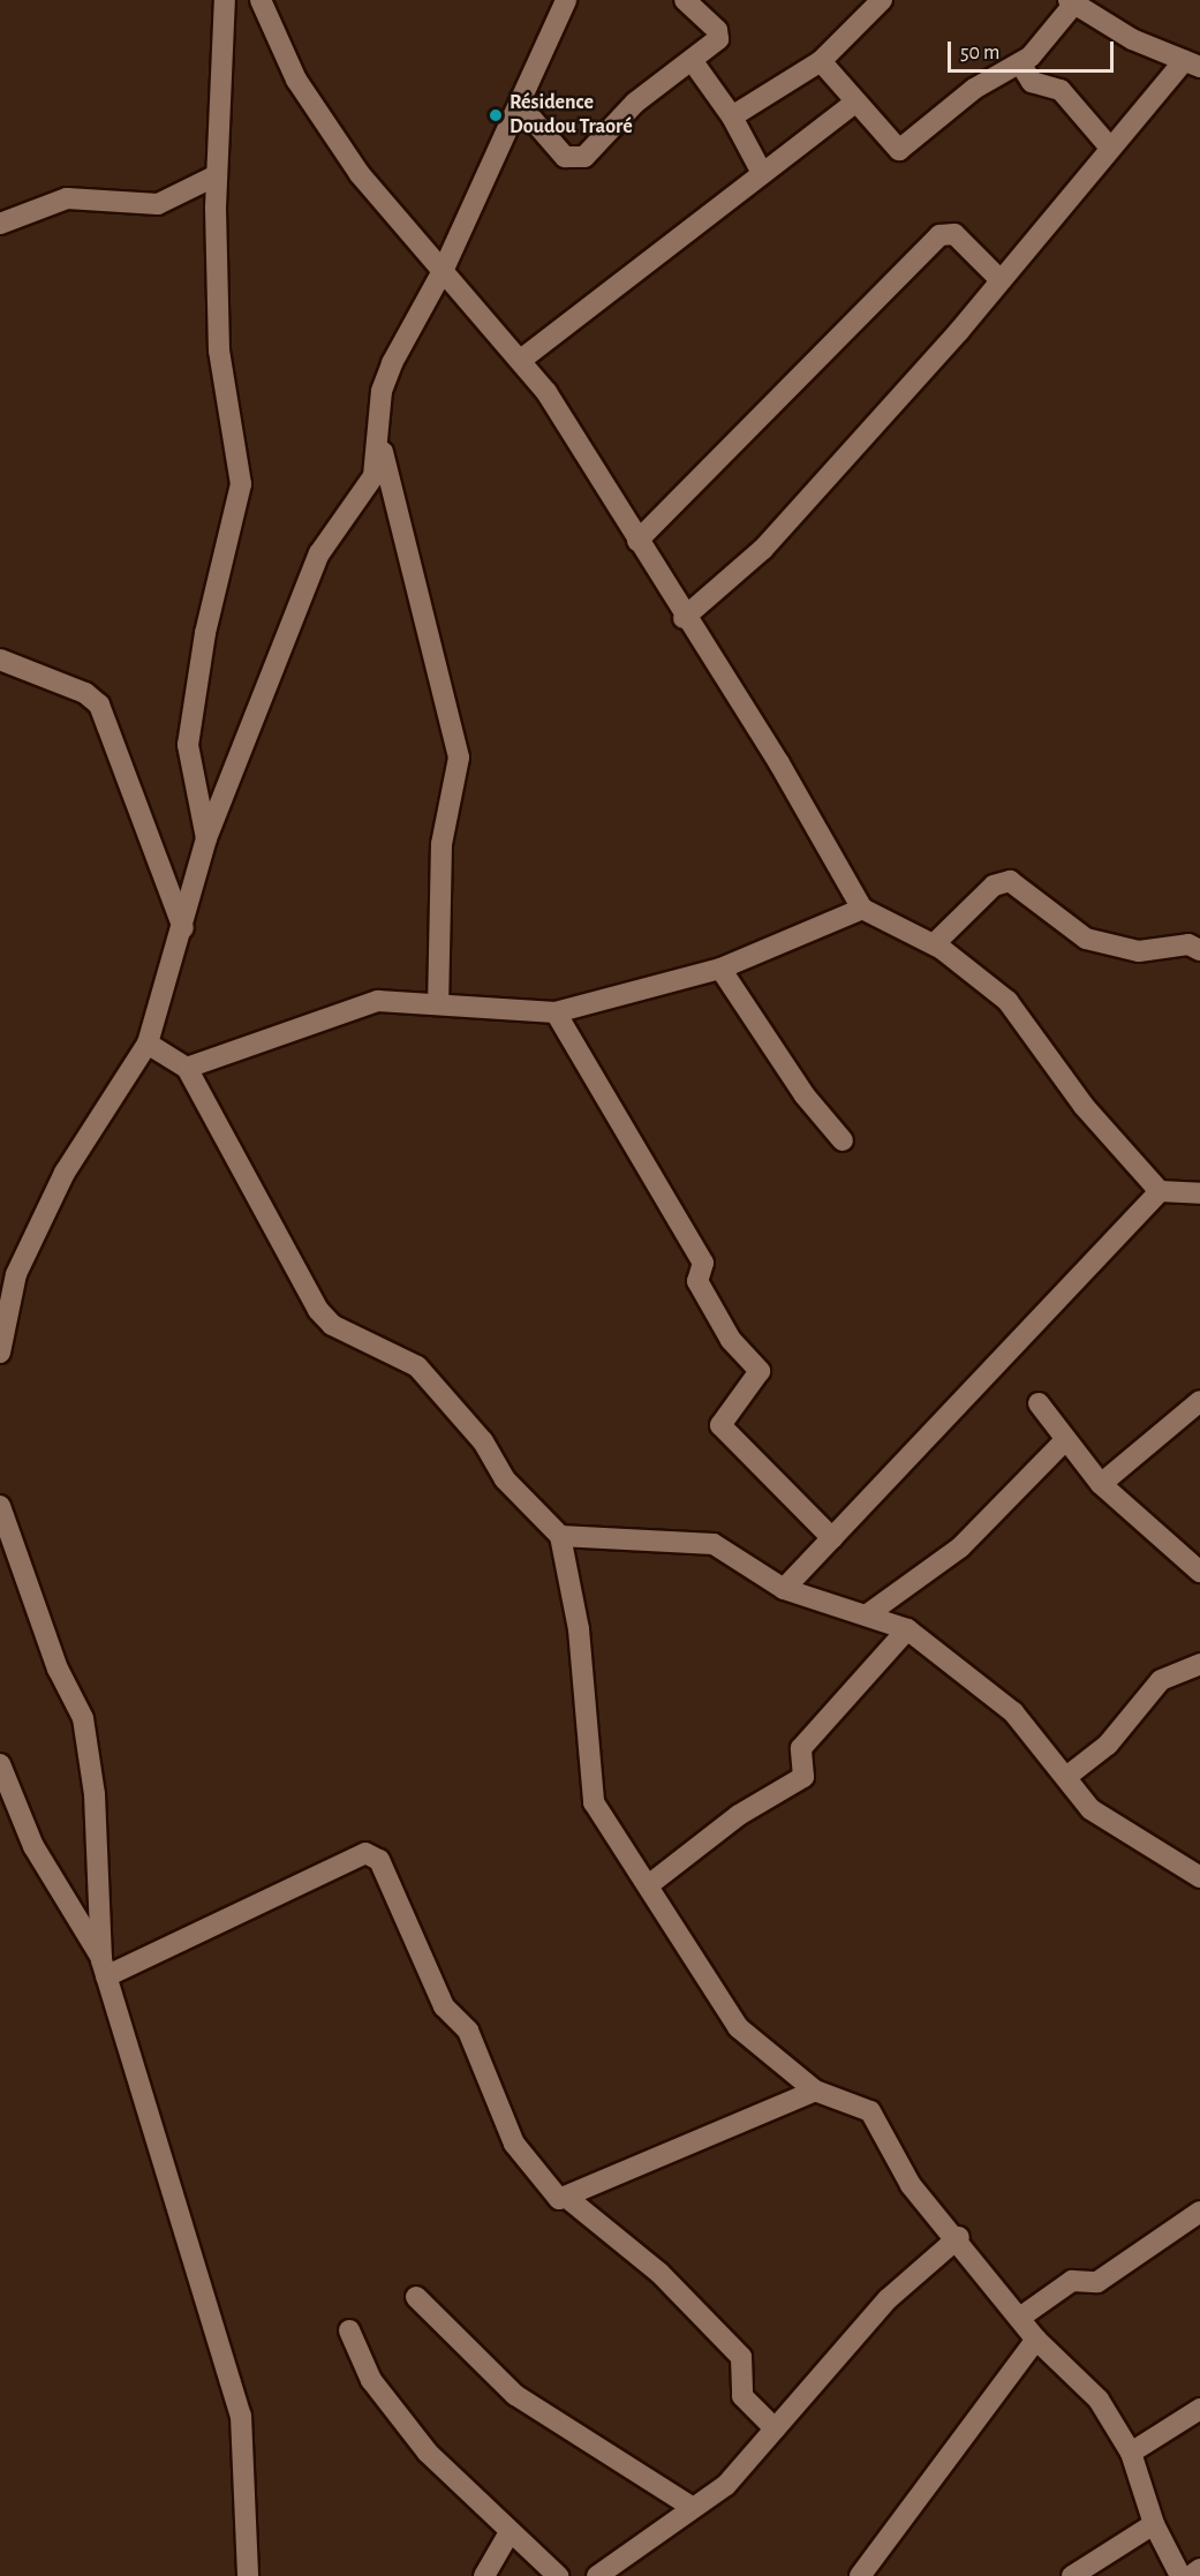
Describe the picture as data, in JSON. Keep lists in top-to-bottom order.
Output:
{
  "places": ["Résidence Doudou Traoré"],
  "scale_bar": "50 m"
}
